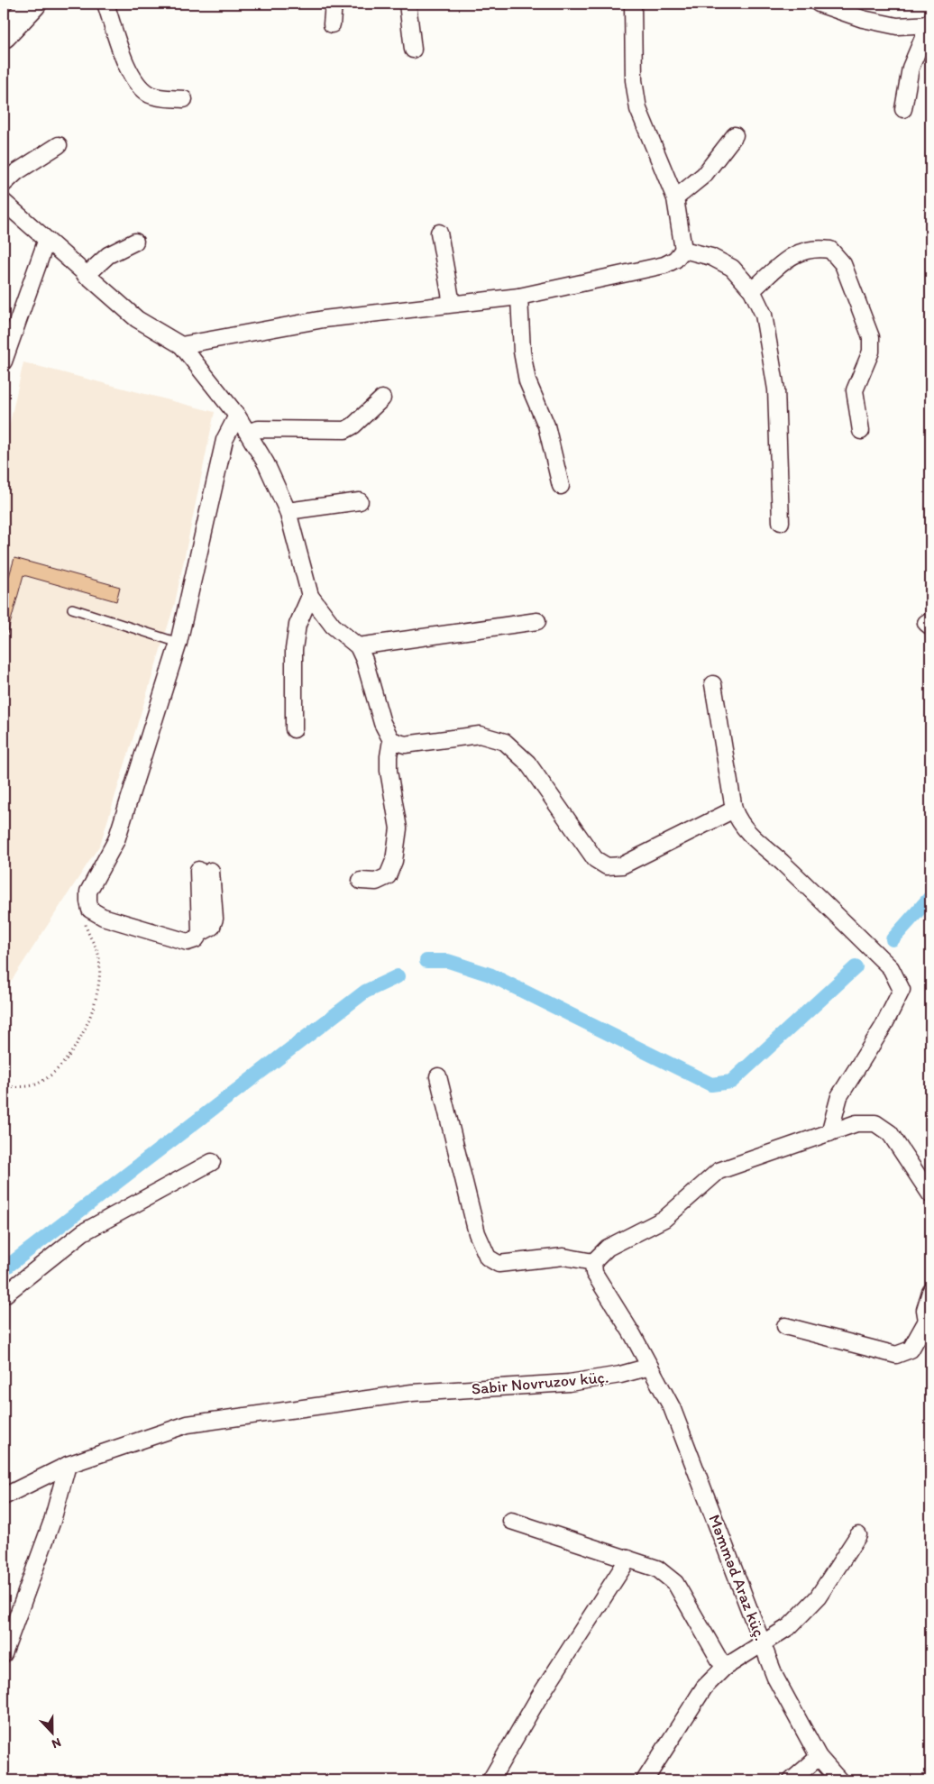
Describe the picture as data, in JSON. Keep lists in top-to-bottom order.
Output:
{
  "streets": {
    "street": ["Sabir Novruzov küç.", "Məmməd Araz küç."]
  },
  "crossings": [
    ["Sabir Novruzov küç.", "Məmməd Araz küç."]
  ],
  "north": "bottom"
}
